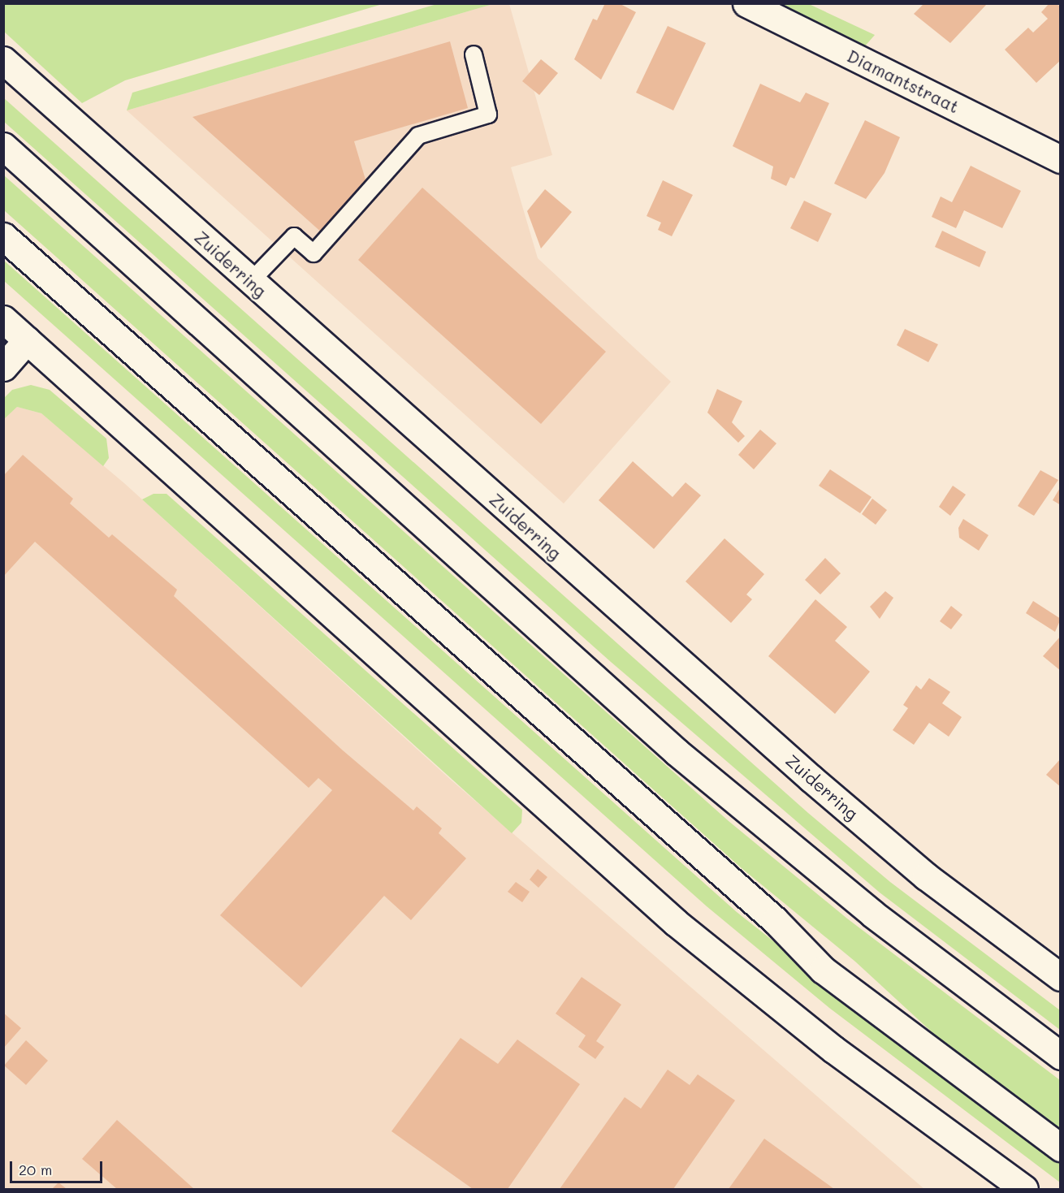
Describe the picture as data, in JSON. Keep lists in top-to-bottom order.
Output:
{
  "streets": {
    "street": ["Diamantstraat", "Zuiderring"]
  },
  "scale_bar": "20 m"
}
